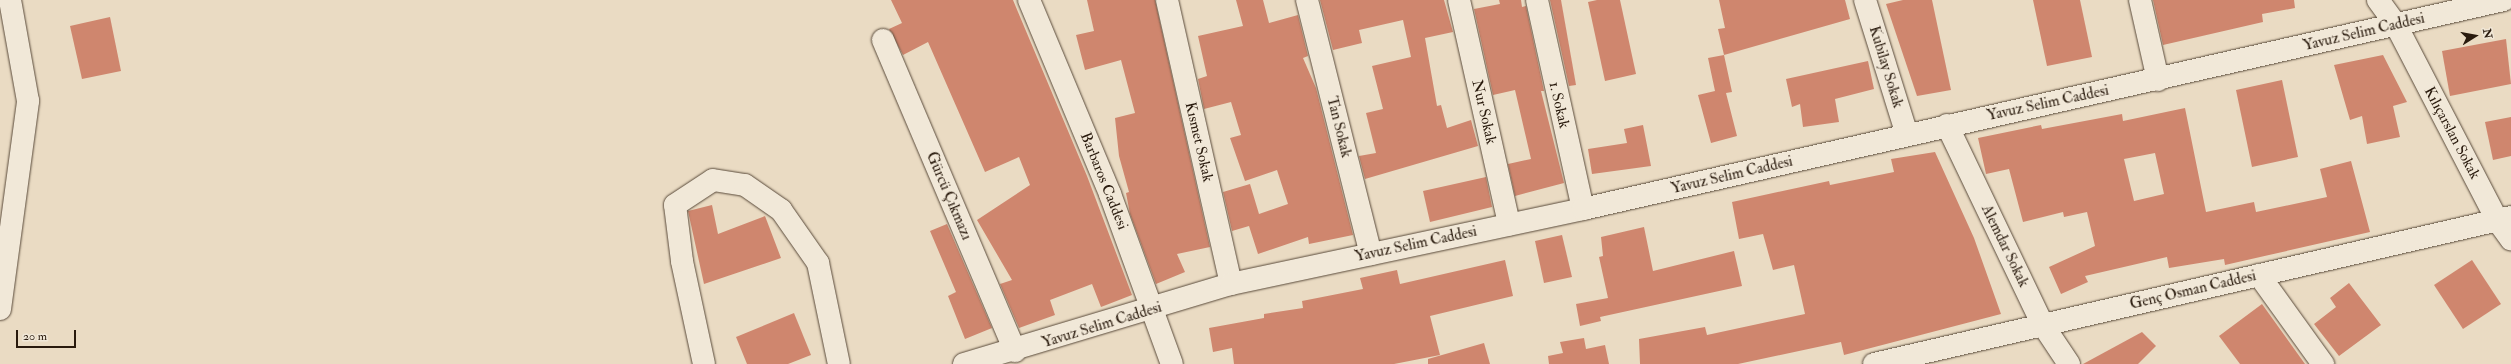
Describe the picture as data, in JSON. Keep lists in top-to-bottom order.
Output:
{
  "streets": {
    "street": [
      "Yavuz Selim Caddesi",
      "Kubilay Sokak",
      "1. Sokak",
      "Nur Sokak",
      "Tan Sokak",
      "Kılıçarslan Sokak",
      "Kısmet Sokak",
      "Barbaros Caddesi",
      "Gürcü Çıkmazı",
      "Alemdar Sokak",
      "Genç Osman Caddesi"
    ]
  },
  "crossings": [
    ["Yavuz Selim Caddesi", "Kubilay Sokak"],
    ["Yavuz Selim Caddesi", "1. Sokak"],
    ["Yavuz Selim Caddesi", "Nur Sokak"],
    ["Yavuz Selim Caddesi", "Tan Sokak"],
    ["Yavuz Selim Caddesi", "Kılıçarslan Sokak"],
    ["Yavuz Selim Caddesi", "Kısmet Sokak"],
    ["Yavuz Selim Caddesi", "Barbaros Caddesi"],
    ["Yavuz Selim Caddesi", "Gürcü Çıkmazı"],
    ["Yavuz Selim Caddesi", "Alemdar Sokak"],
    ["Kılıçarslan Sokak", "Genç Osman Caddesi"],
    ["Alemdar Sokak", "Genç Osman Caddesi"]
  ],
  "scale_bar": "20 m",
  "north": "right"
}
